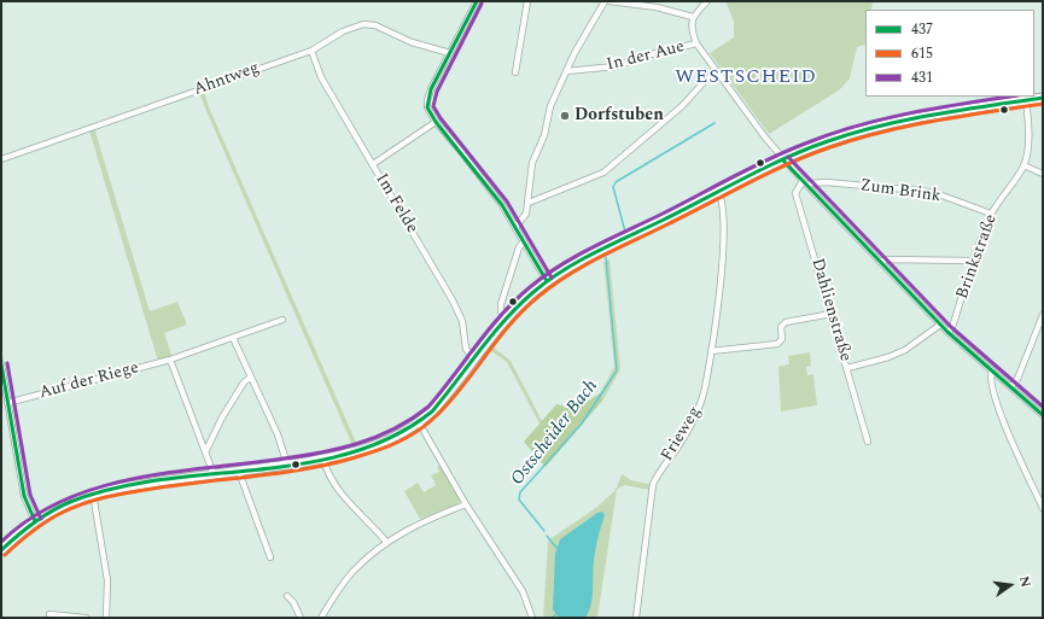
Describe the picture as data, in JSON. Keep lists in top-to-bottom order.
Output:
{
  "streets": {
    "street": [
      "In der Aue",
      "Ahntweg",
      "Zum Brink",
      "Im Felde",
      "Brinkstraße",
      "Dahlienstraße",
      "Auf der Riege",
      "Frieweg"
    ]
  },
  "crossings": [
    ["Ahntweg", "Im Felde"],
    ["Zum Brink", "Brinkstraße"]
  ],
  "districts": ["WESTSCHEID"],
  "water": ["Ostscheider Bach"],
  "places": ["Dorfstuben"],
  "lines": ["transit line 437", "transit line 431", "transit line 615"],
  "legend": ["437", "615", "431"],
  "north": "right"
}
